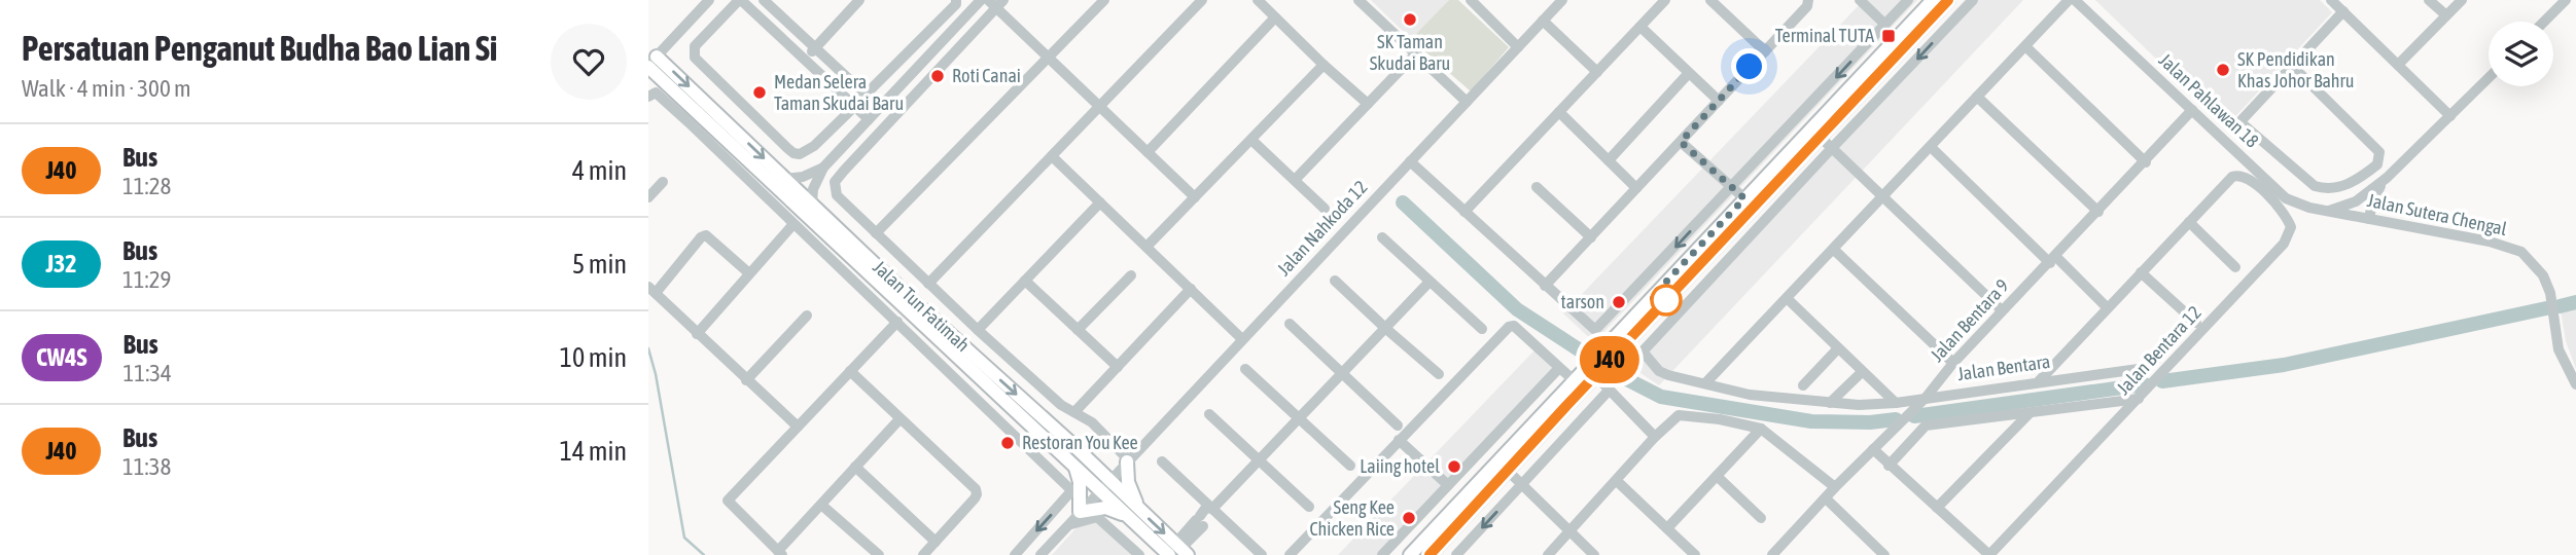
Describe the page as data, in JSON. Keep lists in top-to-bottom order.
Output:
{
  "streets": {
    "main road": ["Jalan Tun Fatimah"],
    "street": [
      "Jalan Pahlawan 18",
      "Jalan Sutera Chengal",
      "Jalan Nahkoda 12",
      "Jalan Bentara 9",
      "Jalan Bentara 12",
      "Jalan Bentara"
    ]
  },
  "crossings": [
    ["Jalan Pahlawan 18", "Jalan Sutera Chengal"],
    ["Jalan Pahlawan 18", "Jalan Bentara 9"],
    ["Jalan Nahkoda 12", "Jalan Tun Fatimah"],
    ["Jalan Bentara 9", "Jalan Bentara"]
  ],
  "places": {
    "other": [
      "SK Taman Skudai Baru",
      "SK Pendidikan Khas Johor Bahru",
      "Roti Canai",
      "Medan Selera Taman Skudai Baru",
      "tarson",
      "Restoran You Kee",
      "Laiing hotel",
      "Seng Kee Chicken Rice"
    ],
    "transit": ["Terminal TUTA"]
  },
  "lines": ["bus line J40"],
  "page": {
    "heading": ["Persatuan Penganut Budha Bao Lian Si", "Walk · 4 min · 300 m"],
    "on_map": "J40",
    "list": [
      {
        "mark": "J40",
        "name": "Bus",
        "note": "11:28",
        "value": "4 min"
      },
      {
        "mark": "J32",
        "name": "Bus",
        "note": "11:29",
        "value": "5 min"
      },
      {
        "mark": "CW4S",
        "name": "Bus",
        "note": "11:34",
        "value": "10 min"
      },
      {
        "mark": "J40",
        "name": "Bus",
        "note": "11:38",
        "value": "14 min"
      }
    ]
  }
}
